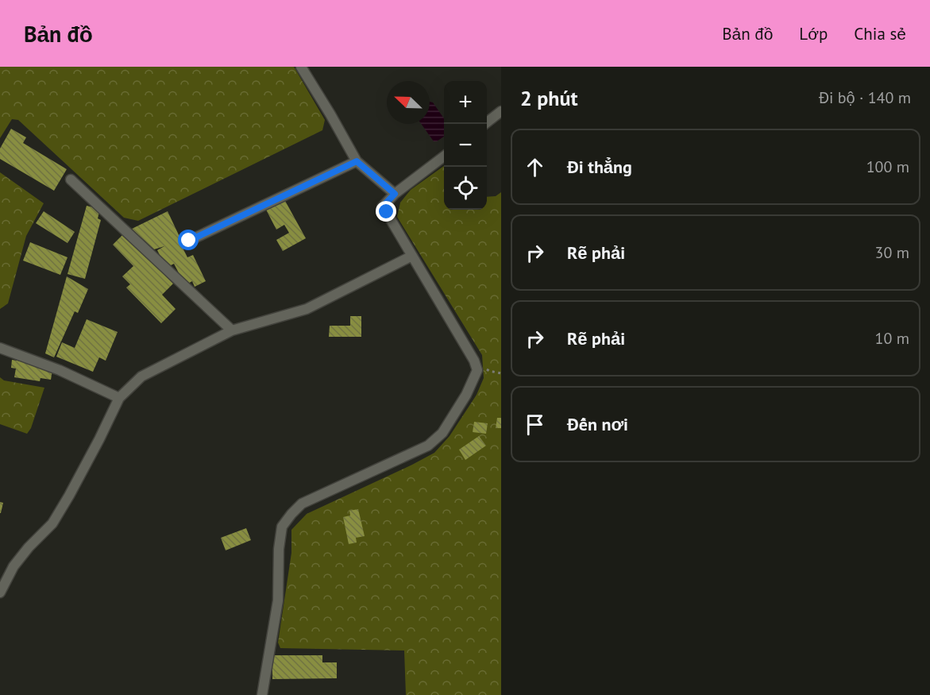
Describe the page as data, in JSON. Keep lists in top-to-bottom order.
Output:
{
  "north": "top left",
  "page": {
    "header": "Bản đồ",
    "nav": ["Bản đồ", "Lớp", "Chia sẻ"],
    "heading": ["2 phút", "Đi bộ · 140 m"],
    "map_buttons": ["+", "−"],
    "list": [
      ["Đi thẳng", "100 m"],
      ["Rẽ phải", "30 m"],
      ["Rẽ phải", "10 m"],
      "Đến nơi"
    ]
  }
}
